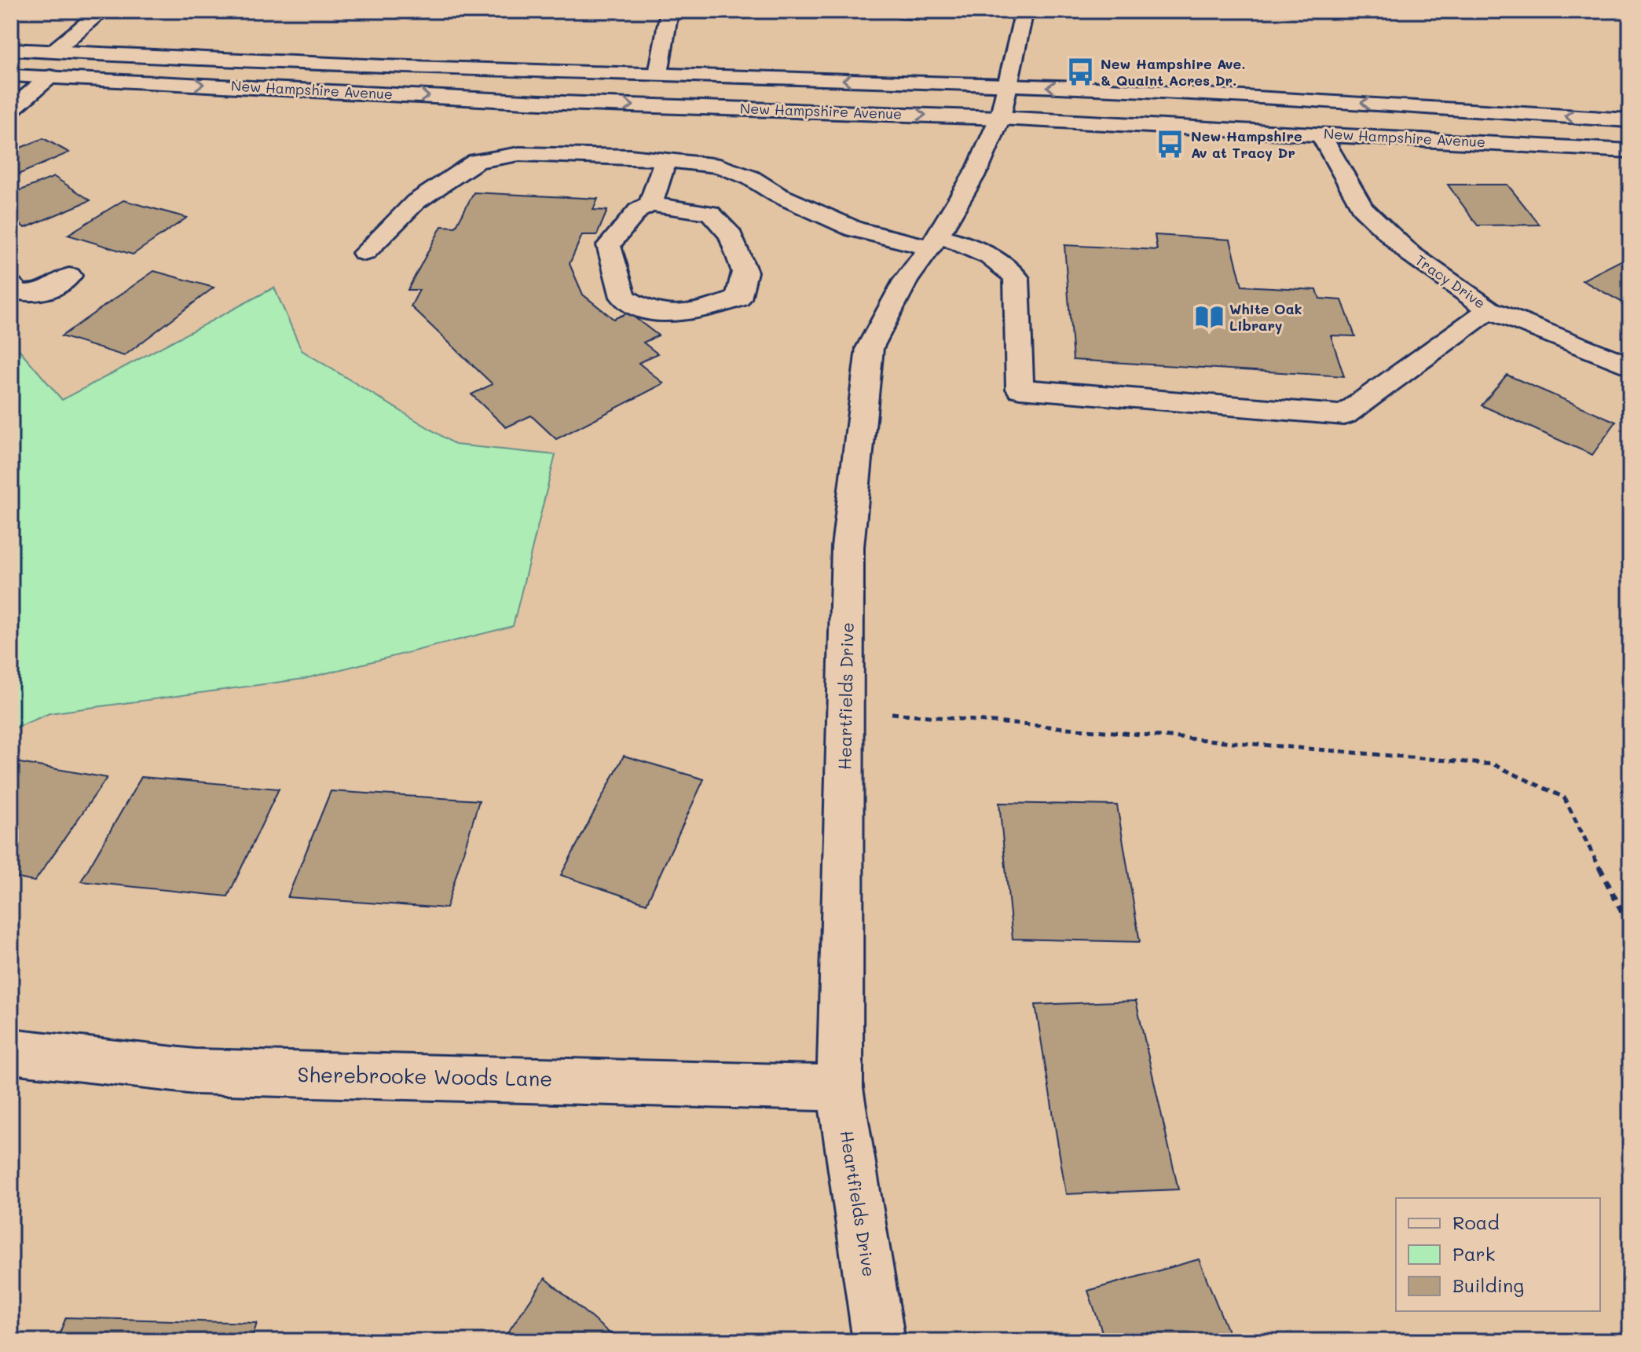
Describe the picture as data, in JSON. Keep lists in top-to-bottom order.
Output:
{
  "streets": {
    "main road": [
      "New Hampshire Avenue",
      "Tracy Drive",
      "Heartfields Drive",
      "Sherebrooke Woods Lane"
    ]
  },
  "crossings": [
    ["New Hampshire Avenue", "Tracy Drive"],
    ["New Hampshire Avenue", "Heartfields Drive"],
    ["Heartfields Drive", "Sherebrooke Woods Lane"]
  ],
  "places": {
    "bus stop": ["New Hampshire Ave. & Quaint Acres Dr.", "New Hampshire Av at Tracy Dr"],
    "library": ["White Oak Library"]
  },
  "legend": ["Road", "Park", "Building"]
}
